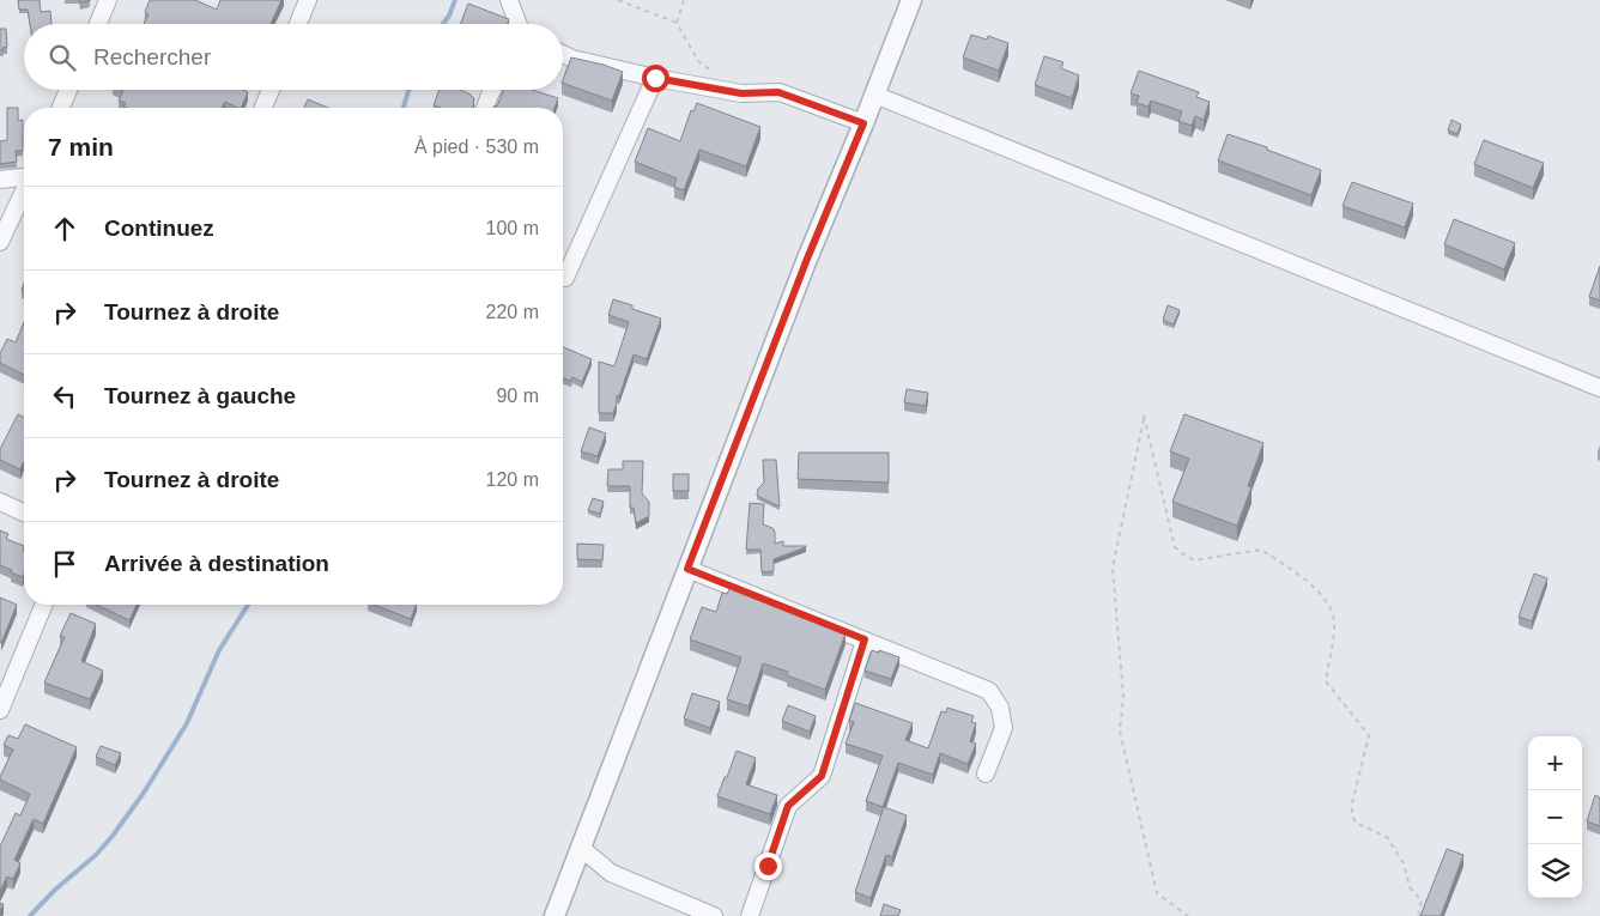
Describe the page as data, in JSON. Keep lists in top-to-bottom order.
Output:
{
  "page": {
    "search": "Rechercher",
    "heading": ["7 min", "À pied · 530 m"],
    "list": [
      ["Continuez", "100 m"],
      ["Tournez à droite", "220 m"],
      ["Tournez à gauche", "90 m"],
      ["Tournez à droite", "120 m"],
      "Arrivée à destination"
    ],
    "map_buttons": ["+", "−"]
  }
}
